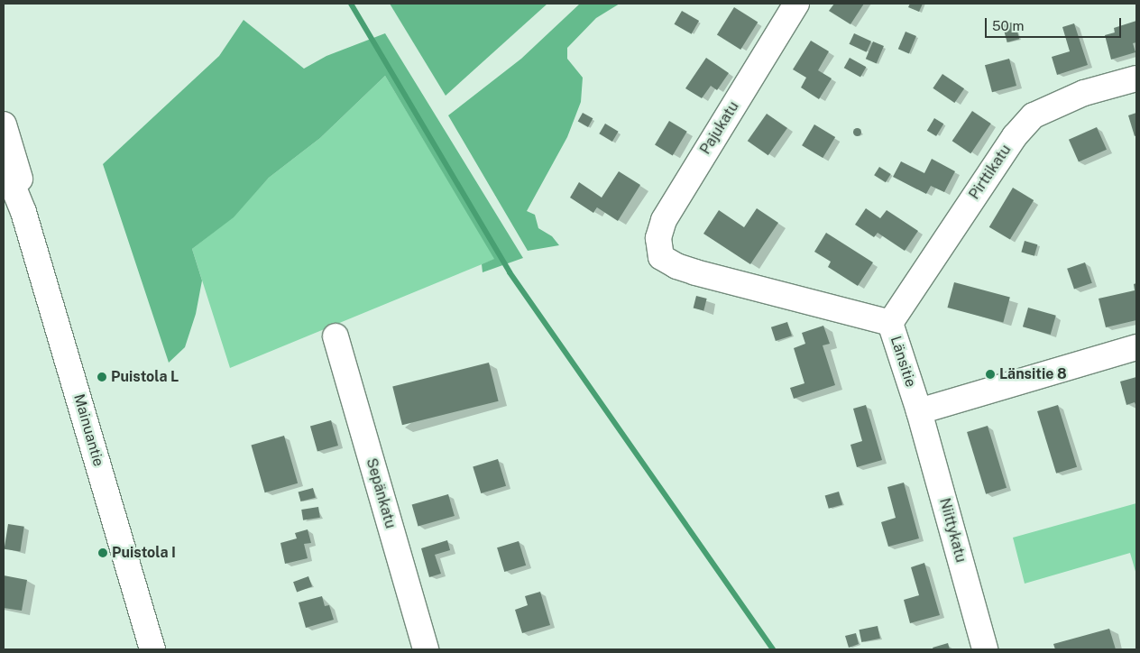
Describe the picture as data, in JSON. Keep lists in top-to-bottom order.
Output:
{
  "streets": {
    "street": [
      "Pajukatu",
      "Pirttikatu",
      "Länsitie",
      "Mainuantie",
      "Sepänkatu",
      "Niittykatu"
    ]
  },
  "crossings": [
    ["Pajukatu", "Länsitie"],
    ["Pirttikatu", "Länsitie"],
    ["Länsitie", "Niittykatu"]
  ],
  "places": ["Länsitie 8", "Puistola L", "Puistola I"],
  "scale_bar": "50 m"
}
